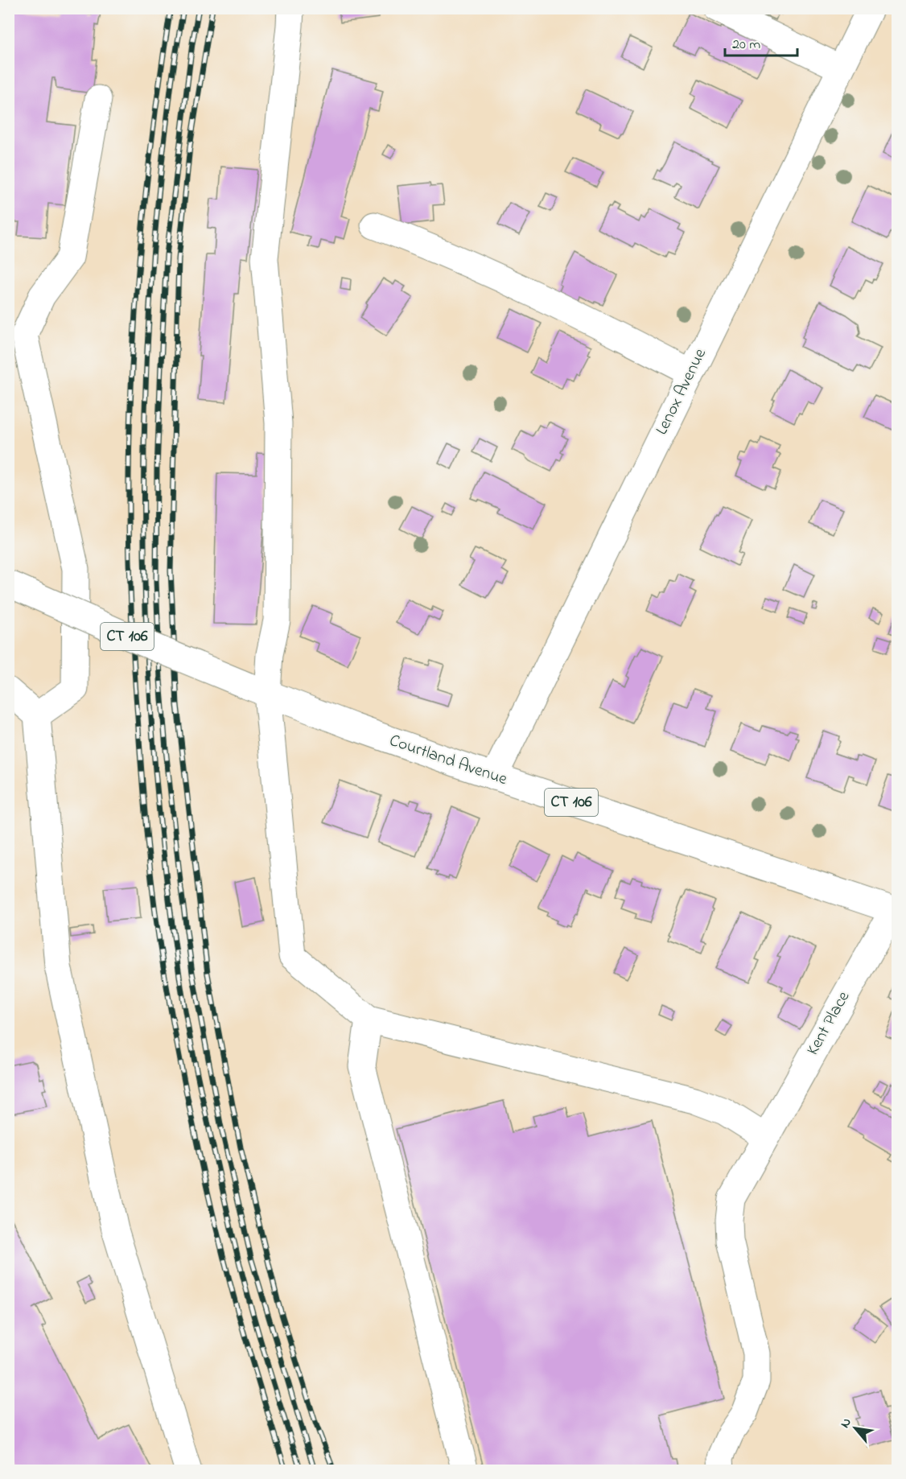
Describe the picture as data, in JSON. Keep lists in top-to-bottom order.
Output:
{
  "streets": {
    "street": [
      "Lenox Avenue",
      "CT 106",
      "Courtland Avenue",
      "Kent Place"
    ]
  },
  "crossings": [
    ["Lenox Avenue", "Courtland Avenue"],
    ["Courtland Avenue", "Kent Place"]
  ],
  "scale_bar": "20 m",
  "north": "top left"
}
